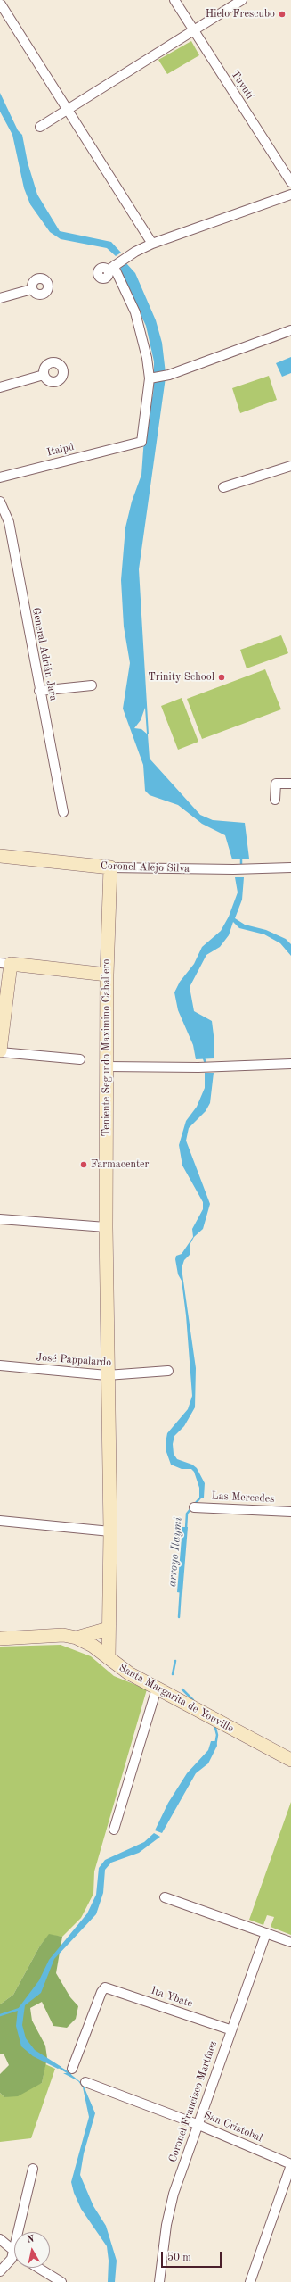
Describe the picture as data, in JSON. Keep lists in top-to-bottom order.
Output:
{
  "streets": {
    "main road": ["Coronel Alejo Silva", "Teniente Segundo Maximino Caballero", "Santa Margarita de Youville"],
    "street": [
      "Tuyutí",
      "Itaipú",
      "General Adrián Jara",
      "José Pappalardo",
      "Las Mercedes",
      "Ita Ybate",
      "Coronel Francisco Martínez",
      "San Cristobal"
    ]
  },
  "crossings": [
    ["Coronel Alejo Silva", "Teniente Segundo Maximino Caballero"],
    ["Teniente Segundo Maximino Caballero", "José Pappalardo"],
    ["Teniente Segundo Maximino Caballero", "Santa Margarita de Youville"],
    ["Ita Ybate", "Coronel Francisco Martínez"],
    ["Coronel Francisco Martínez", "San Cristobal"]
  ],
  "water": ["arroyo Itaymi"],
  "places": ["Hielo Frescubo", "Trinity School", "Farmacenter"],
  "scale_bar": "50 m",
  "north": "top"
}
